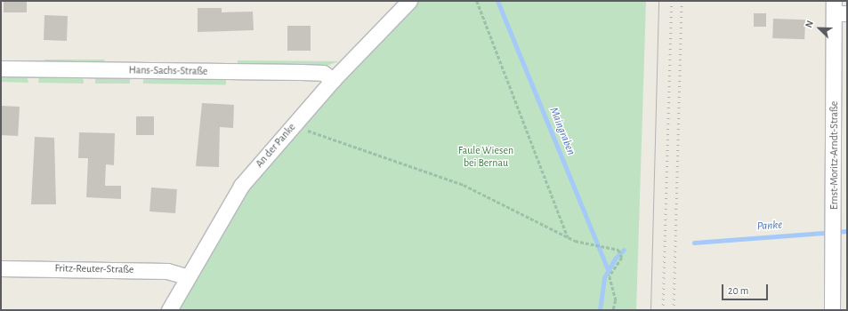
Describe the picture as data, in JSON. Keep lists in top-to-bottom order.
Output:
{
  "streets": {
    "street": [
      "Hans-Sachs-Straße",
      "An der Panke",
      "Ernst-Moritz-Arndt-Straße",
      "Fritz-Reuter-Straße"
    ]
  },
  "crossings": [
    ["Hans-Sachs-Straße", "An der Panke"],
    ["An der Panke", "Fritz-Reuter-Straße"]
  ],
  "water": ["Maingraben", "Panke"],
  "parks": ["Faule Wiesen bei Bernau"],
  "scale_bar": "20 m",
  "north": "top left"
}
